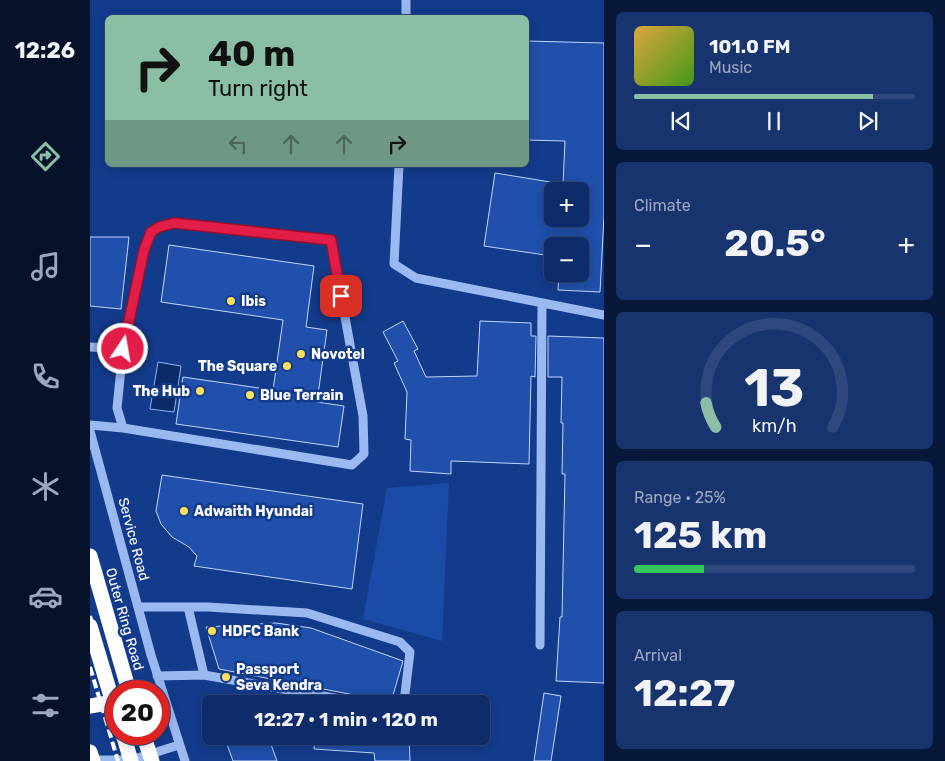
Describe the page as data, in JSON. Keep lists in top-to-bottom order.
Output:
{
  "streets": {
    "highway": ["Outer Ring Road"],
    "street": ["Service Road"]
  },
  "places": [
    "Ibis",
    "Novotel",
    "The Square",
    "The Hub",
    "Blue Terrain",
    "Adwaith Hyundai",
    "HDFC Bank",
    "Passport Seva Kendra"
  ],
  "page": {
    "tabs": "12:26",
    "turn": ["40 m", "Turn right"],
    "song": ["101.0 FM", "Music"],
    "tile": [
      "Climate",
      ["Range · 25%", "125 km"],
      ["Arrival", "12:27"]
    ],
    "map_buttons": ["+", "−"],
    "heat": ["−", "20.5°", "+"],
    "limit": "20",
    "trip": "12:27 · 1 min · 120 m",
    "gauge": ["13", "km/h"]
  }
}
